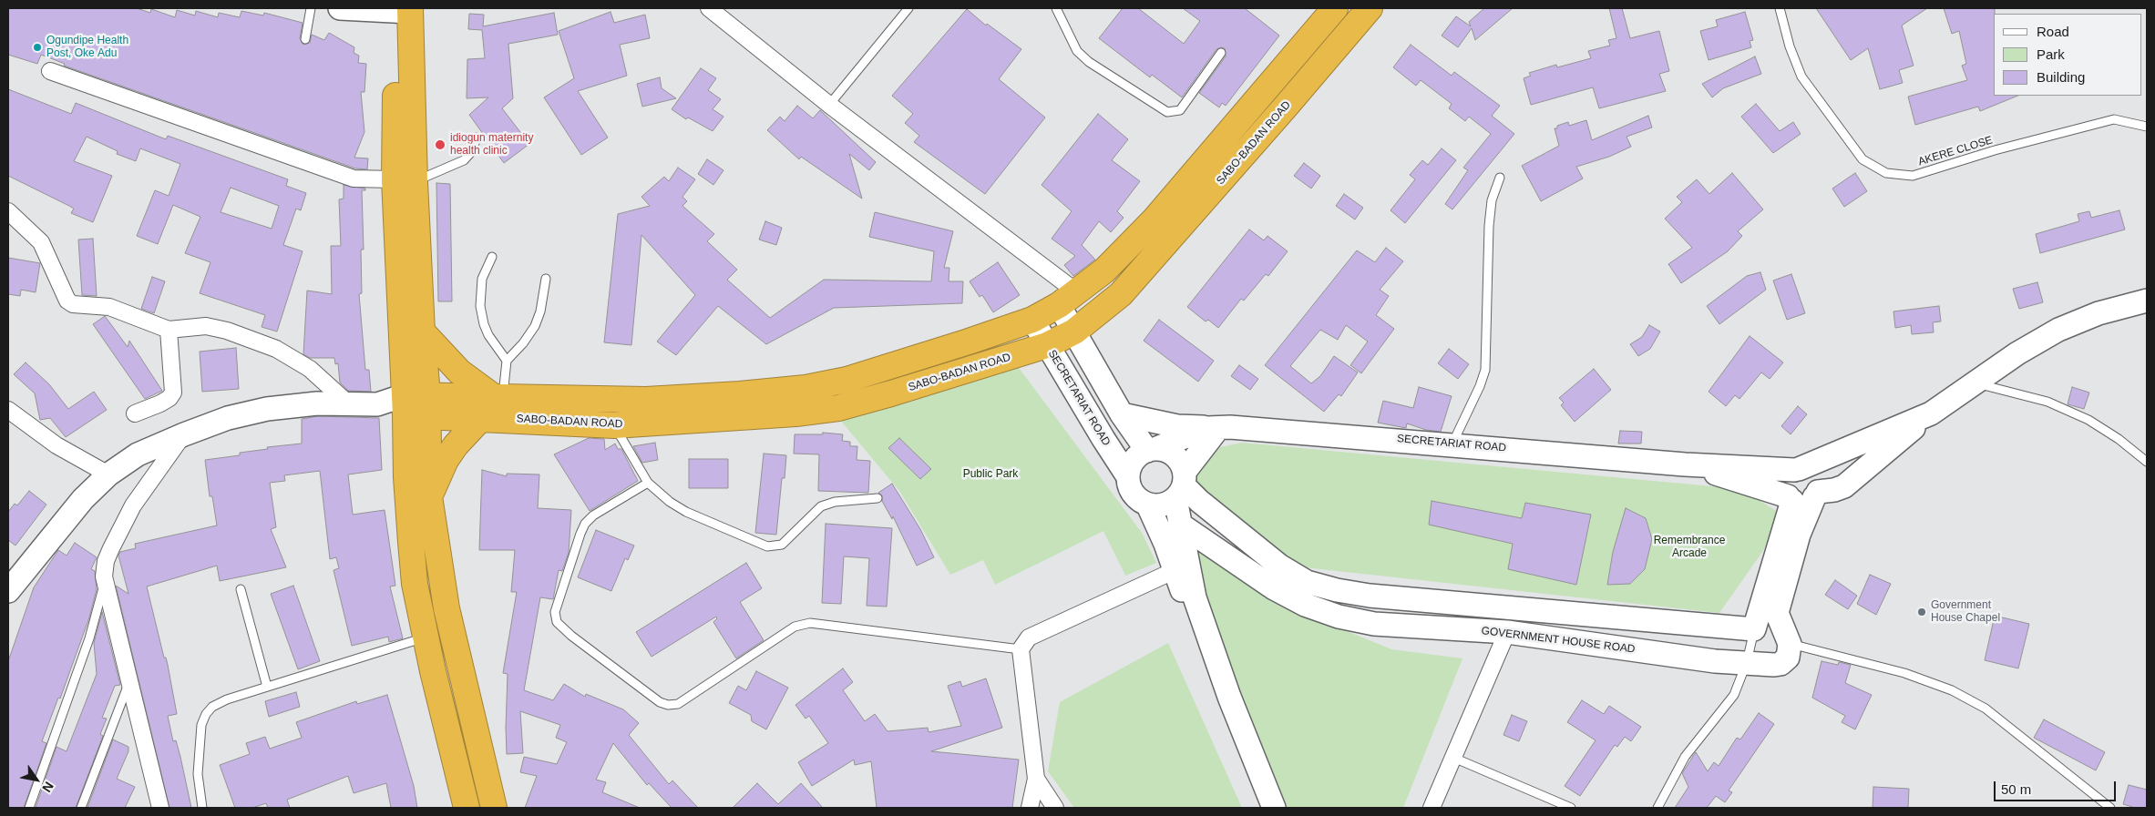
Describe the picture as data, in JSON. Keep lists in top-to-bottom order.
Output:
{
  "streets": {
    "highway": ["SABO-BADAN ROAD"],
    "street": ["SECRETARIAT ROAD", "GOVERNMENT HOUSE ROAD"],
    "lane": ["AKERE CLOSE"]
  },
  "crossings": [
    ["SABO-BADAN ROAD", "SECRETARIAT ROAD"]
  ],
  "parks": ["Public Park", "Remembrance Arcade"],
  "places": ["Ogundipe Health Post, Oke Adu", "idiogun maternity health clinic", "Government House Chapel"],
  "legend": ["Road", "Park", "Building"],
  "scale_bar": "50 m",
  "north": "bottom right"
}
